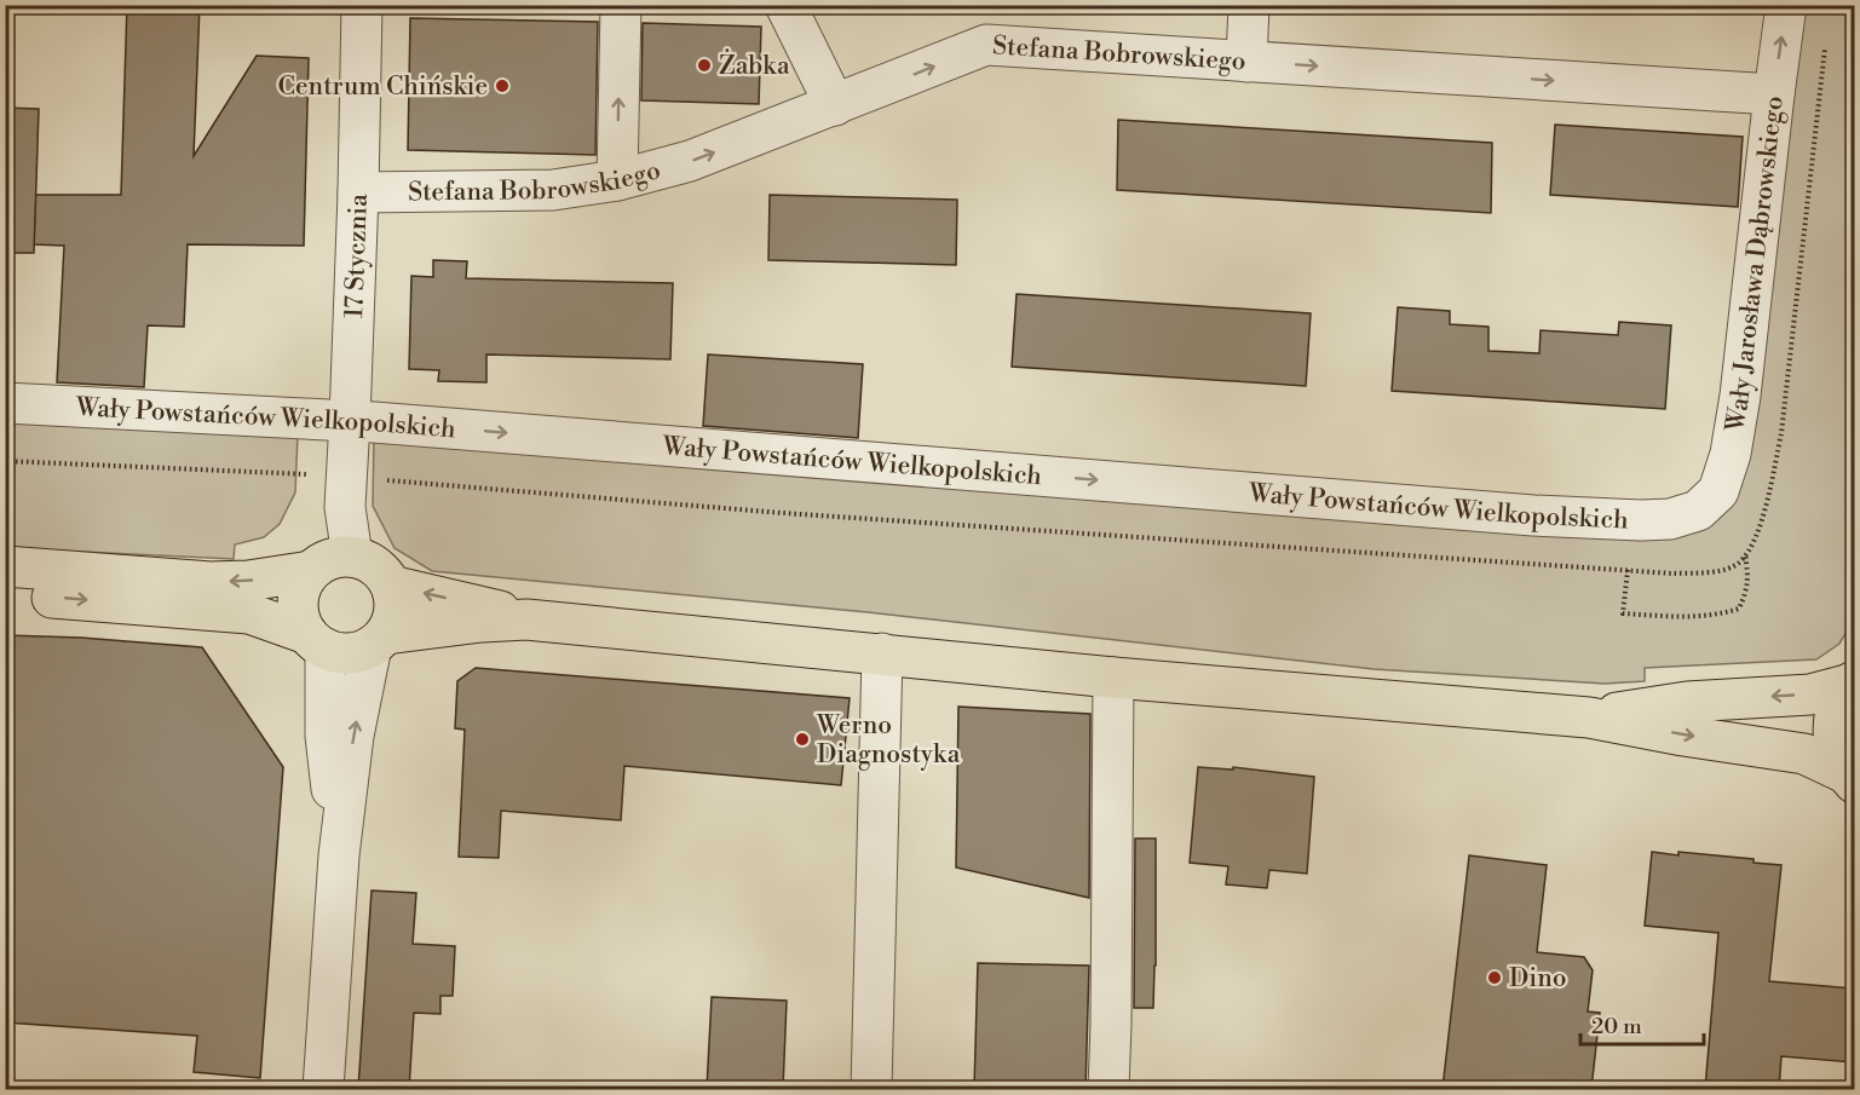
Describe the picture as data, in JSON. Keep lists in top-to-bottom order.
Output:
{
  "streets": {
    "street": [
      "Stefana Bobrowskiego",
      "17 Stycznia",
      "Wały Jarosława Dąbrowskiego",
      "Wały Powstańców Wielkopolskich"
    ]
  },
  "crossings": [
    ["Stefana Bobrowskiego", "17 Stycznia"],
    ["Stefana Bobrowskiego", "Wały Jarosława Dąbrowskiego"],
    ["17 Stycznia", "Wały Powstańców Wielkopolskich"],
    ["Wały Jarosława Dąbrowskiego", "Wały Powstańców Wielkopolskich"]
  ],
  "one_way": ["Stefana Bobrowskiego", "Wały Powstańców Wielkopolskich"],
  "places": [
    "Żabka",
    "Centrum Chińskie",
    "Werno Diagnostyka",
    "Dino"
  ],
  "scale_bar": "20 m"
}
